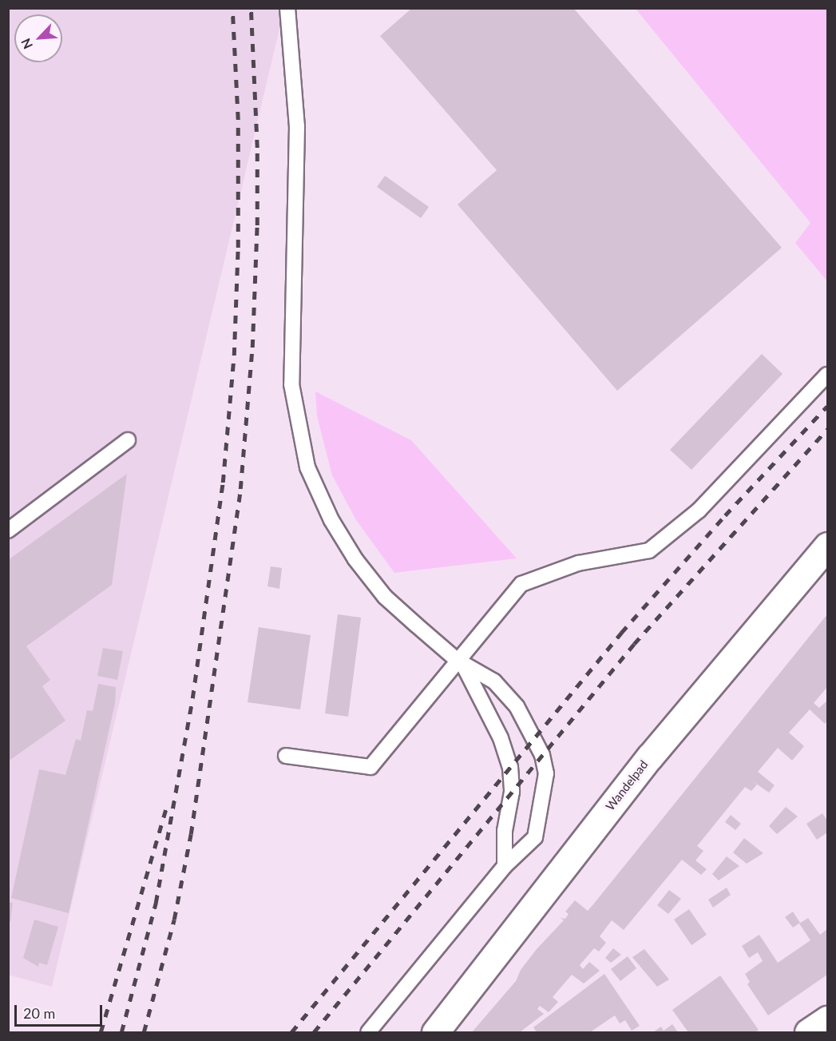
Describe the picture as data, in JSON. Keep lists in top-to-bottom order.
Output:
{
  "streets": {
    "street": ["Wandelpad"]
  },
  "scale_bar": "20 m",
  "north": "bottom left"
}
